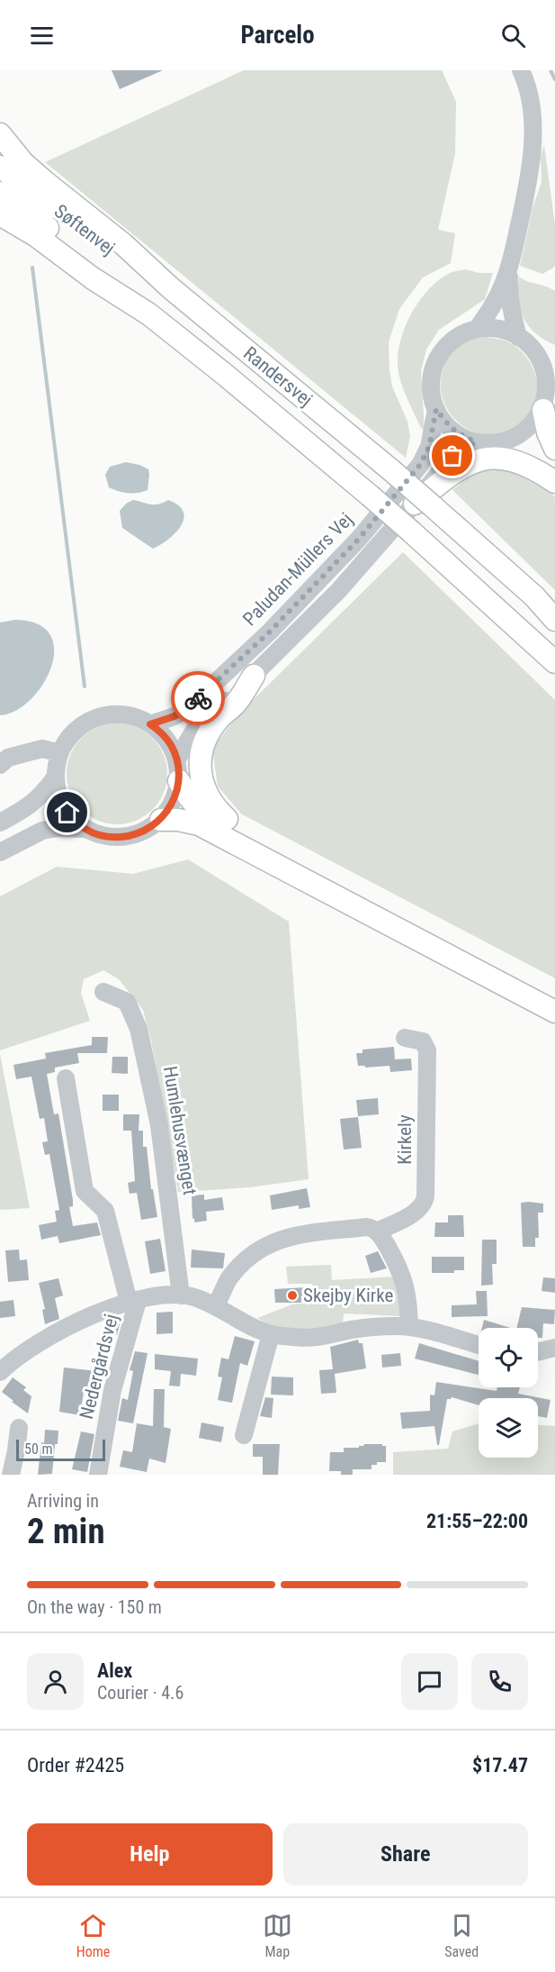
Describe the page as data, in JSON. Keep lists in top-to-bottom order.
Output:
{
  "streets": {
    "main road": ["Søftenvej", "Randersvej"],
    "street": [
      "Paludan-Müllers Vej",
      "Humlehusvænget",
      "Kirkely",
      "Nedergårdsvej"
    ]
  },
  "crossings": [
    ["Søftenvej", "Randersvej"],
    ["Humlehusvænget", "Nedergårdsvej"]
  ],
  "places": ["Skejby Kirke"],
  "scale_bar": "50 m",
  "page": {
    "header": "Parcelo",
    "scale": "50 m",
    "heading": ["2 min", "Arriving in", "21:55–22:00"],
    "panel": [
      "Alex",
      "Courier · 4.6",
      "Order #2425",
      "$17.47"
    ],
    "bar": "On the way · 150 m",
    "buttons": ["Help", "Share"],
    "tabs": ["Home", "Map", "Saved"]
  }
}
